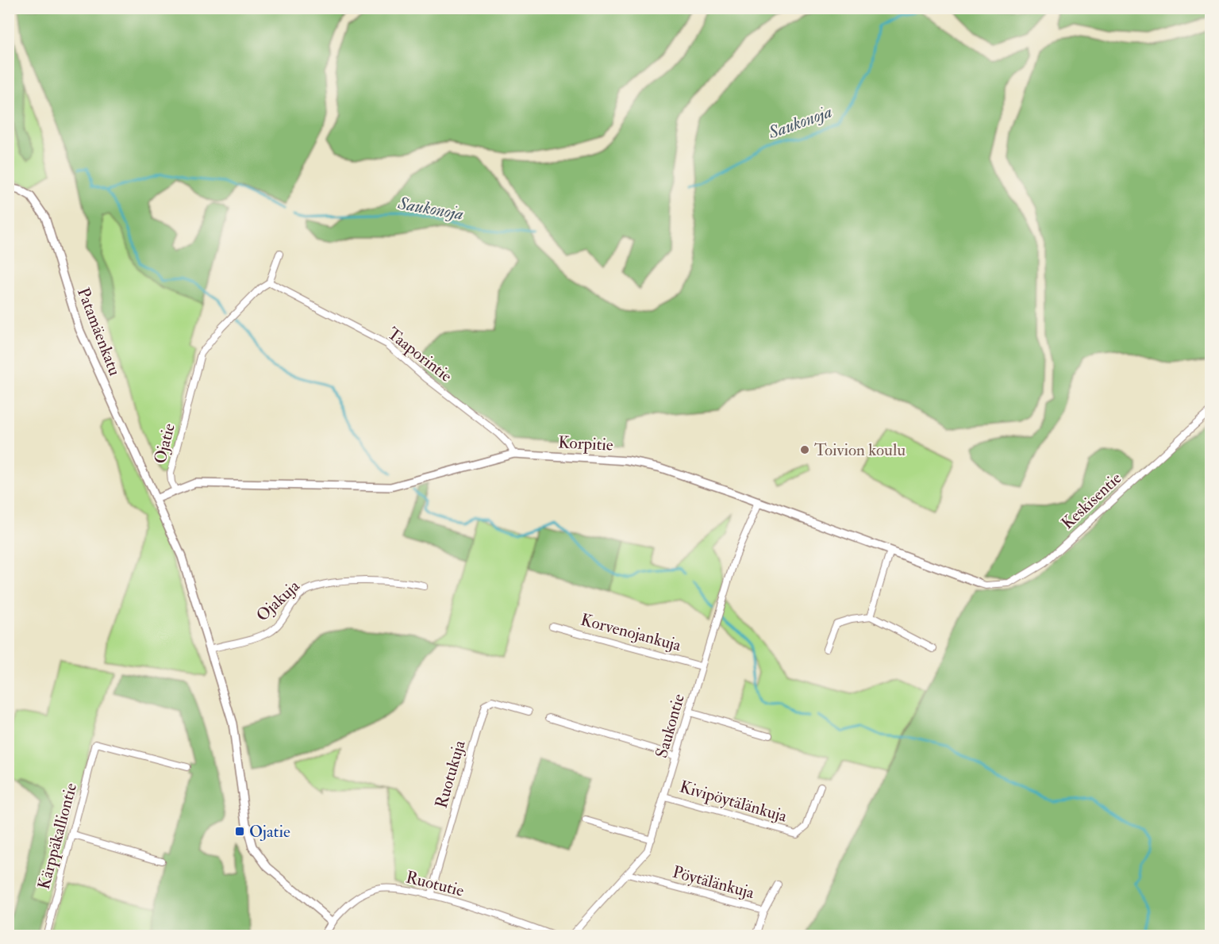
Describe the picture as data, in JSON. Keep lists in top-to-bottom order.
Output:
{
  "streets": {
    "street": [
      "Patamäenkatu",
      "Taaporintie",
      "Ojatie",
      "Korpitie",
      "Keskisentie",
      "Ojakuja",
      "Korvenojankuja",
      "Saukontie",
      "Ruotukuja",
      "Kivipöytälänkuja",
      "Kärppäkalliontie",
      "Pöytälänkuja",
      "Ruotutie"
    ]
  },
  "crossings": [
    ["Taaporintie", "Ojatie"],
    ["Taaporintie", "Korpitie"],
    ["Ojatie", "Korpitie"],
    ["Korpitie", "Keskisentie"],
    ["Korpitie", "Saukontie"],
    ["Korvenojankuja", "Saukontie"],
    ["Saukontie", "Kivipöytälänkuja"],
    ["Saukontie", "Pöytälänkuja"],
    ["Ruotukuja", "Ruotutie"]
  ],
  "water": ["Saukonoja"],
  "places": {
    "other": ["Toivion koulu"],
    "transit": ["Ojatie"]
  }
}
